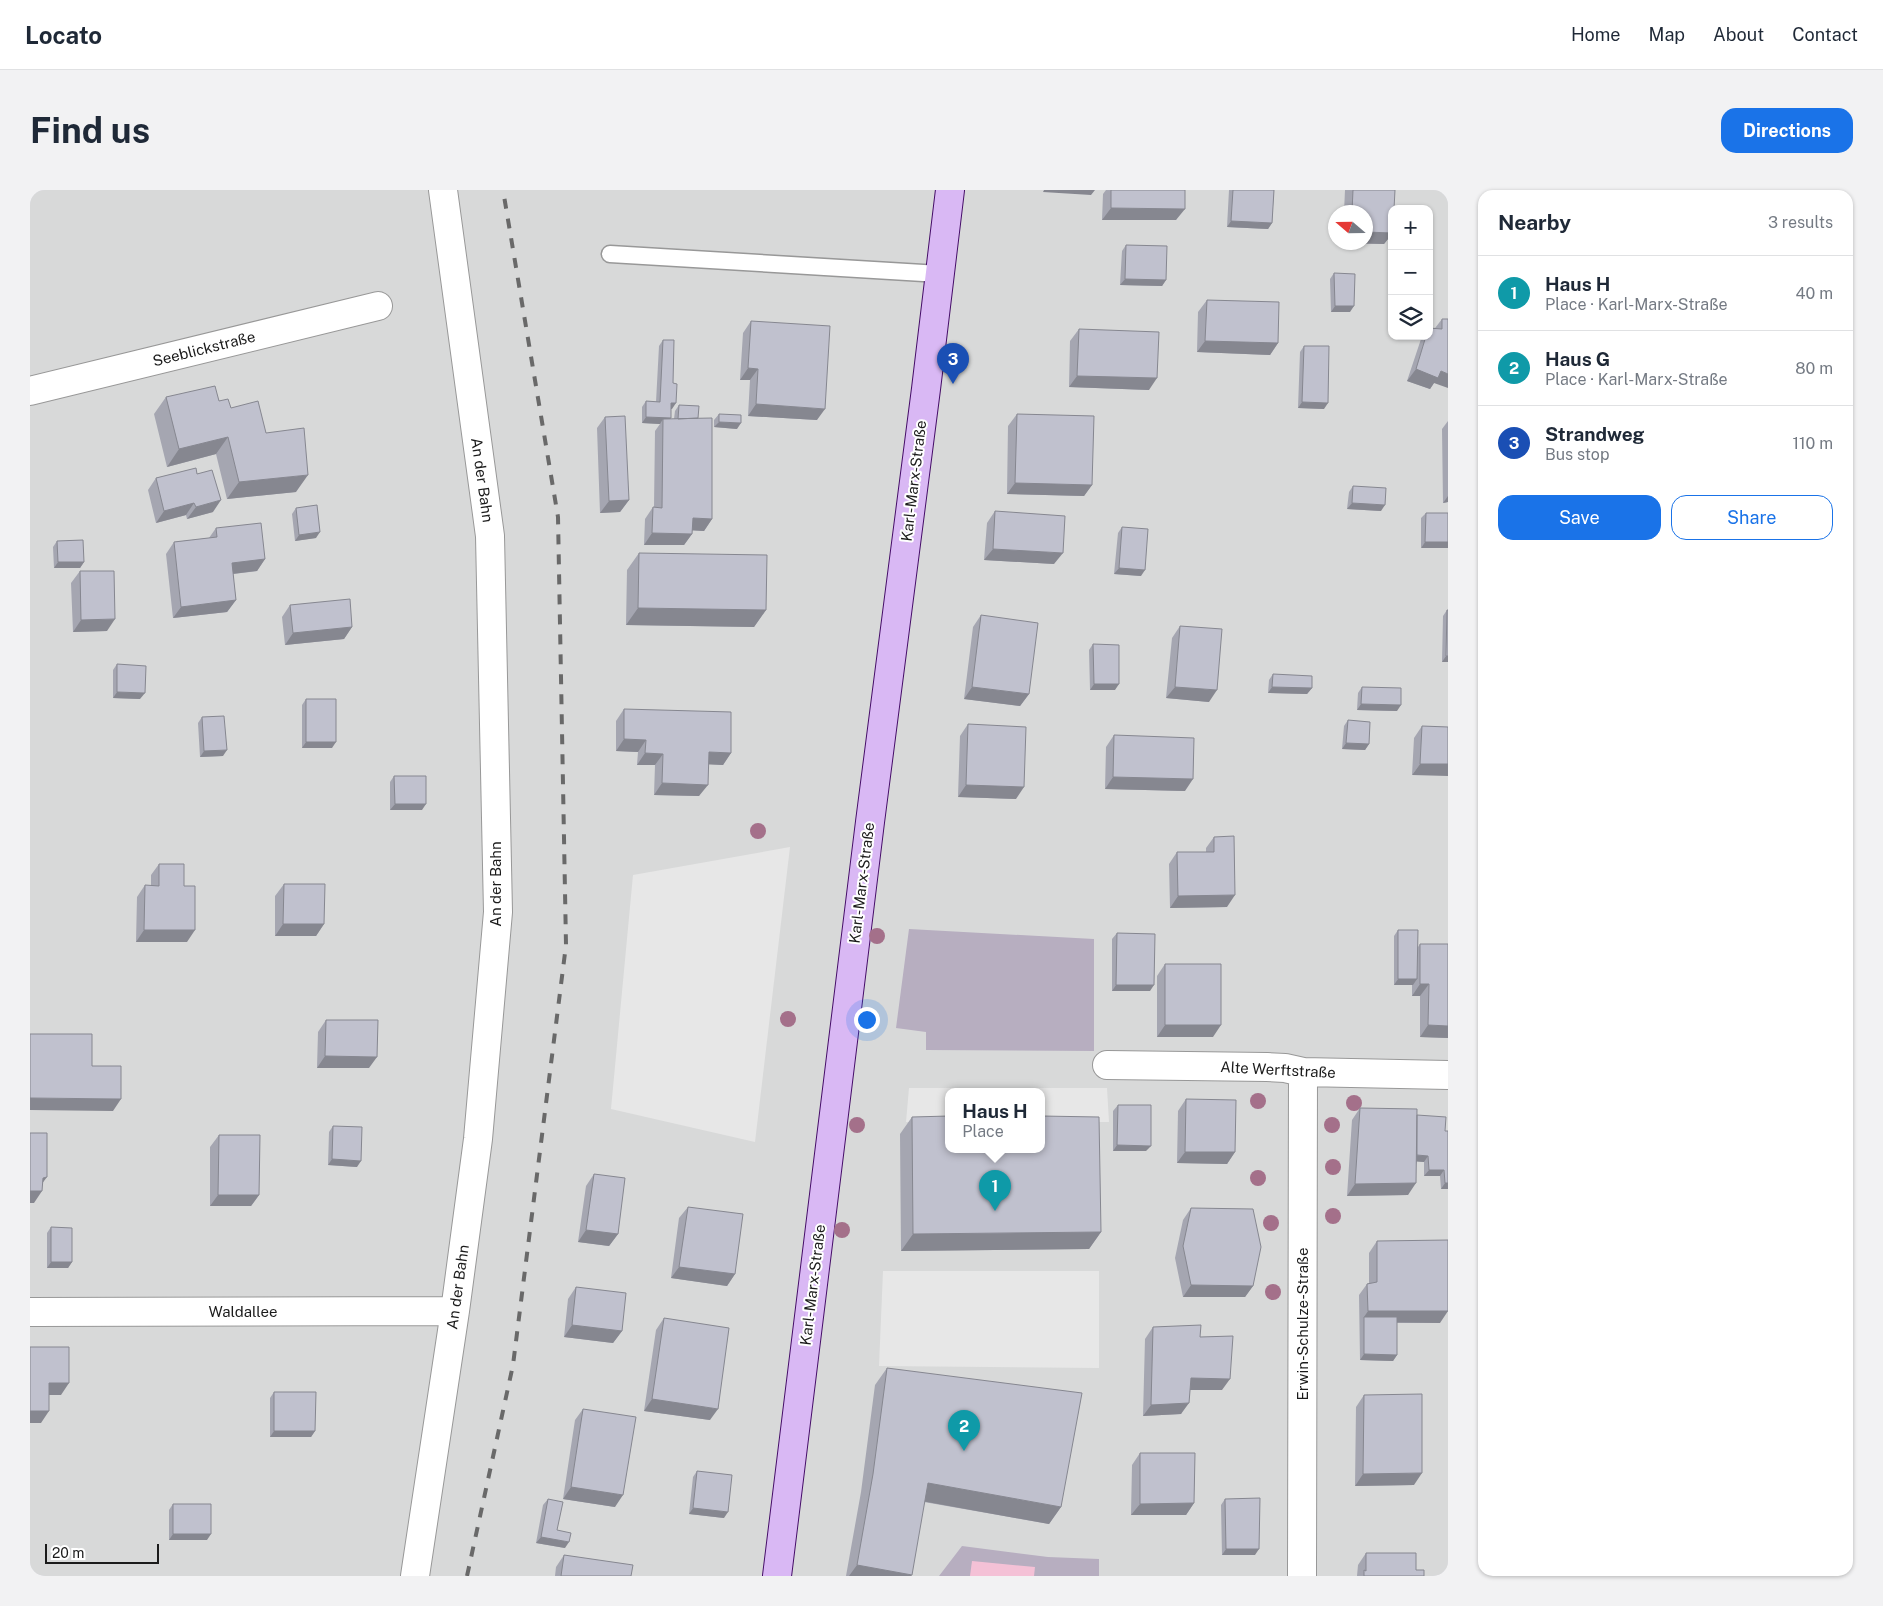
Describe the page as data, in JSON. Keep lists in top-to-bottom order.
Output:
{
  "streets": {
    "street": [
      "Seeblickstraße",
      "An der Bahn",
      "Karl-Marx-Straße",
      "Alte Werftstraße",
      "Waldallee",
      "Erwin-Schulze-Straße"
    ]
  },
  "crossings": [
    ["An der Bahn", "Waldallee"],
    ["Alte Werftstraße", "Erwin-Schulze-Straße"]
  ],
  "scale_bar": "20 m",
  "north": "left",
  "page": {
    "header": "Locato",
    "nav": [
      "Home",
      "Map",
      "About",
      "Contact"
    ],
    "buttons": [
      "Directions",
      ["Save", "Share"]
    ],
    "title": "Find us",
    "heading": ["Nearby", "3 results"],
    "map_buttons": ["+", "−"],
    "list": [
      {
        "mark": "1",
        "name": "Haus H",
        "note": "Place · Karl-Marx-Straße",
        "value": "40 m"
      },
      {
        "mark": "2",
        "name": "Haus G",
        "note": "Place · Karl-Marx-Straße",
        "value": "80 m"
      },
      {
        "mark": "3",
        "name": "Strandweg",
        "note": "Bus stop",
        "value": "110 m"
      }
    ],
    "pins": ["3", "1", "2"],
    "popup": ["Haus H", "Place"],
    "scale": "20 m"
  }
}
